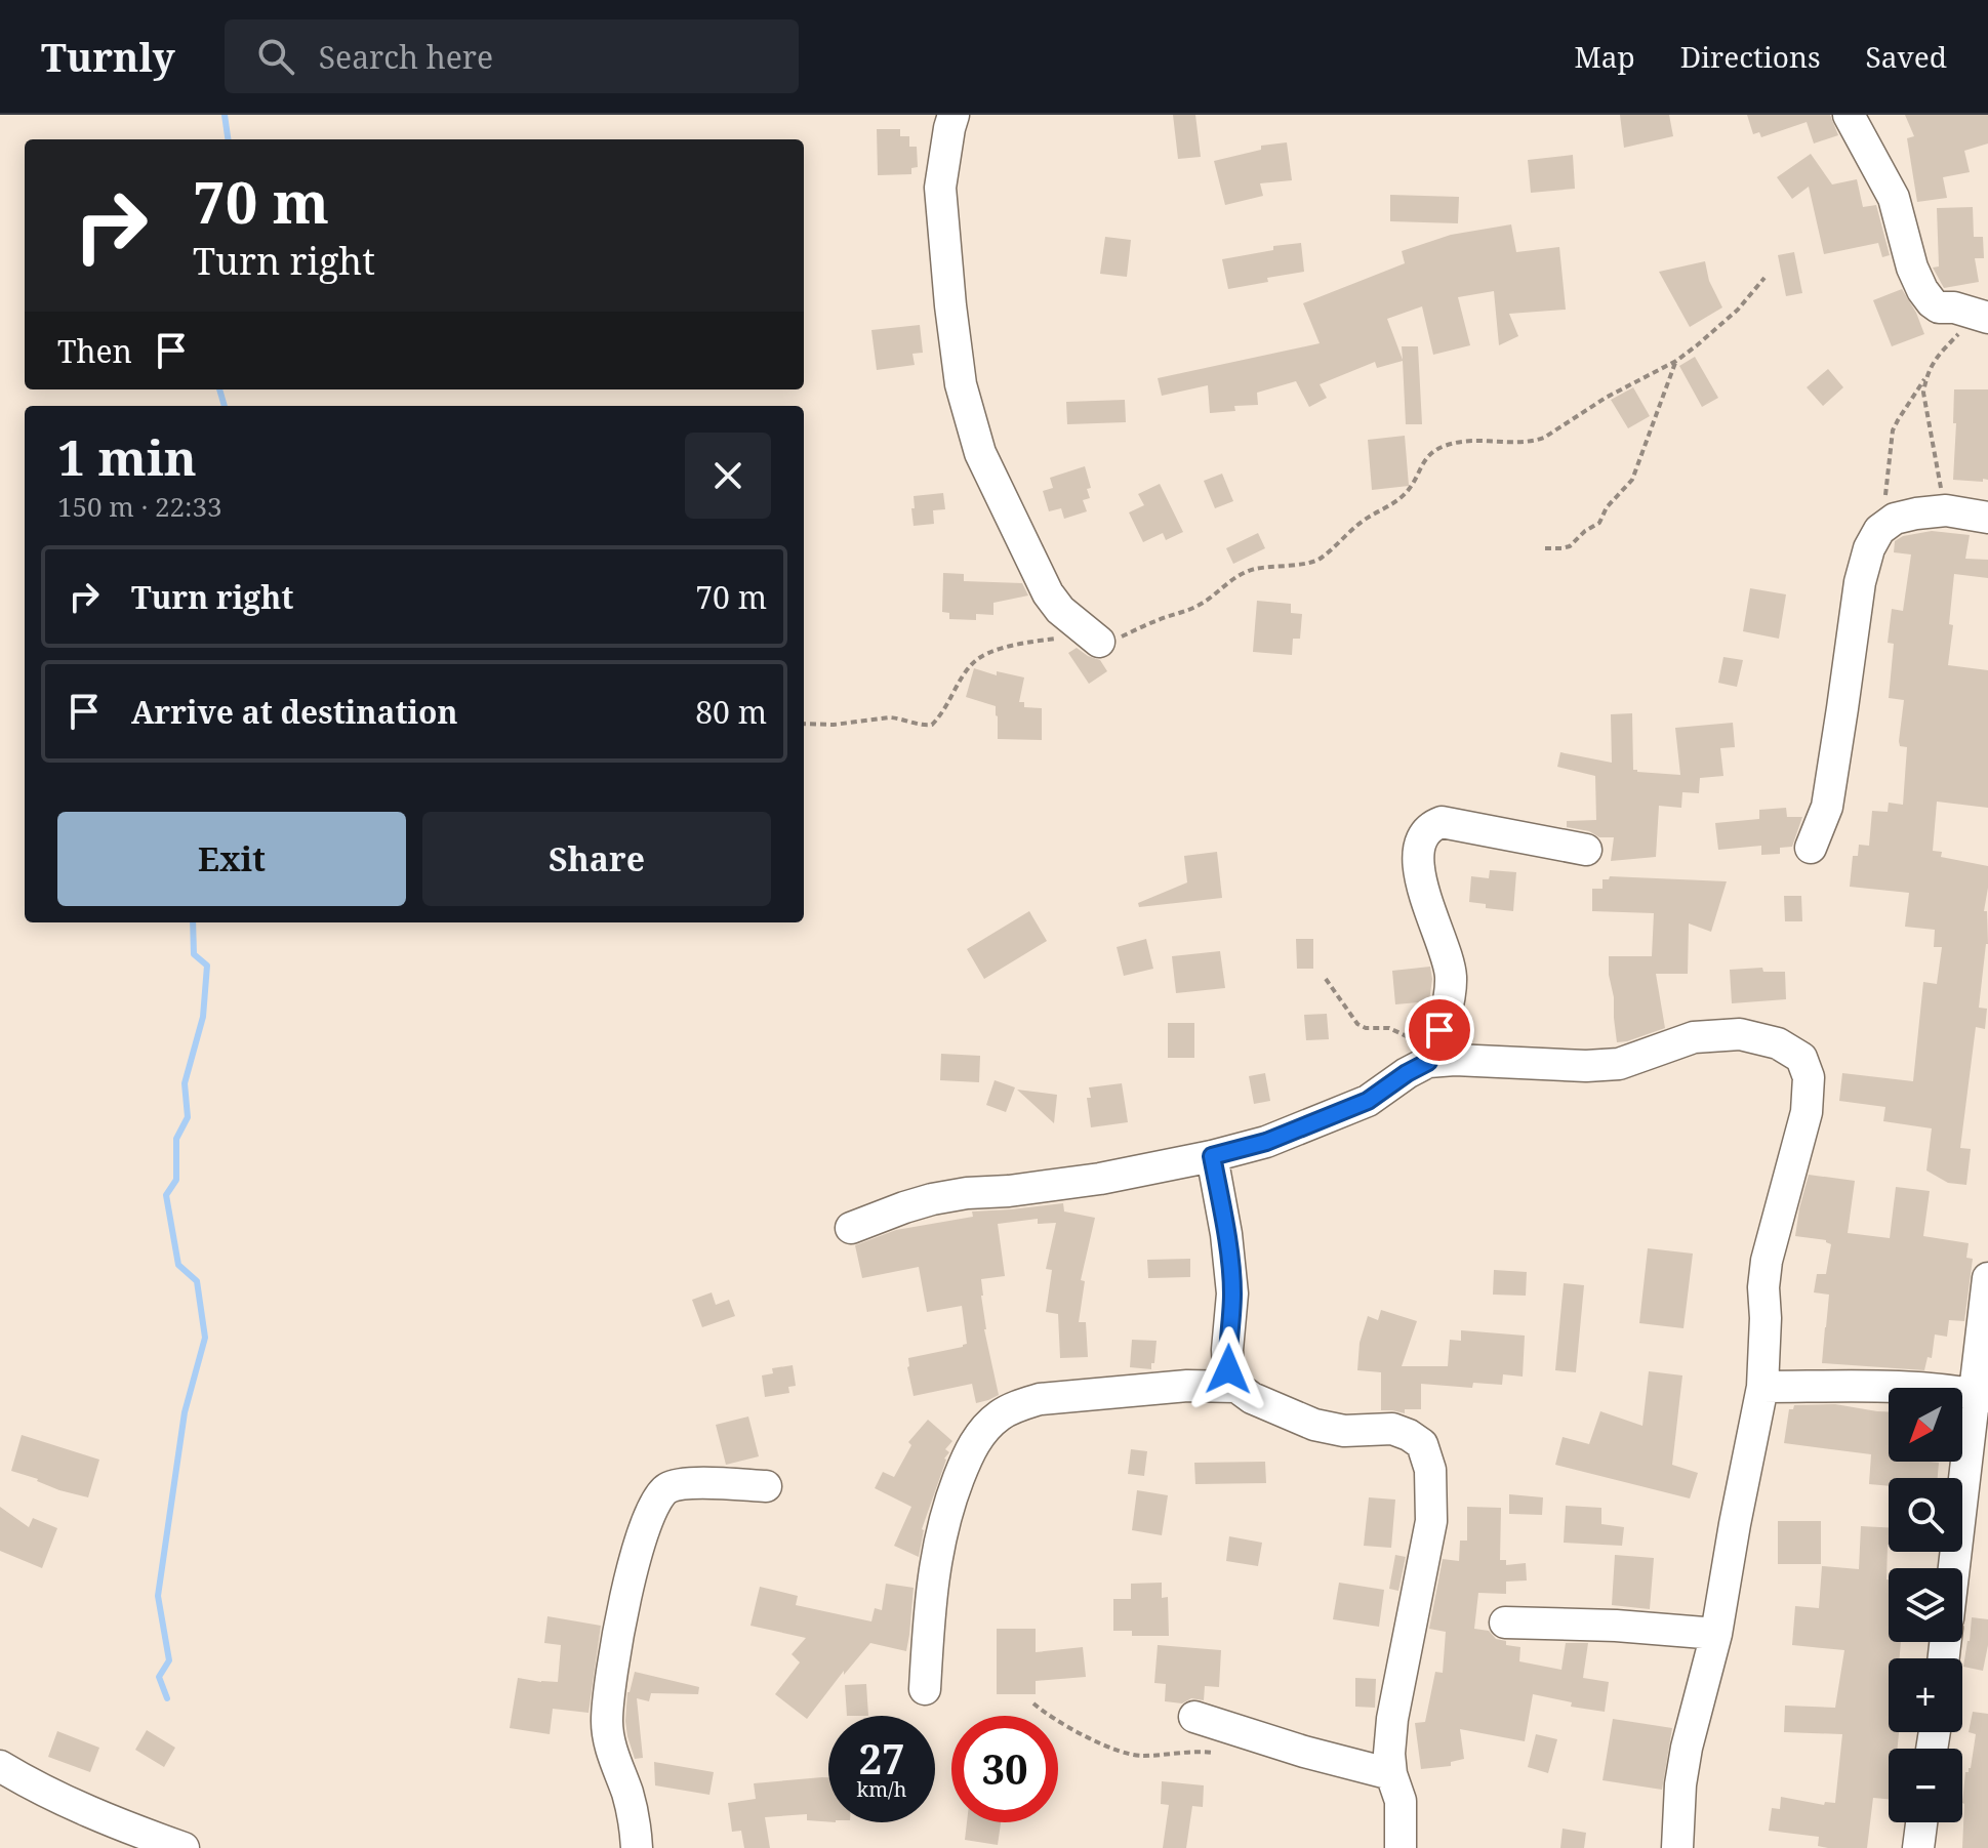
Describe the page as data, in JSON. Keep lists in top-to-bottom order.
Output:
{
  "north": "bottom left",
  "page": {
    "header": "Turnly",
    "search": "Search here",
    "nav": ["Map", "Directions", "Saved"],
    "turn": ["70 m", "Turn right"],
    "then": "Then",
    "heading": ["1 min", "150 m · 22:33"],
    "list": [
      {
        "name": "Turn right",
        "value": "70 m"
      },
      {
        "name": "Arrive at destination",
        "value": "80 m"
      }
    ],
    "buttons": ["Exit", "Share"],
    "map_buttons": ["+", "−"],
    "speed": "27 km/h",
    "limit": "30"
  }
}
